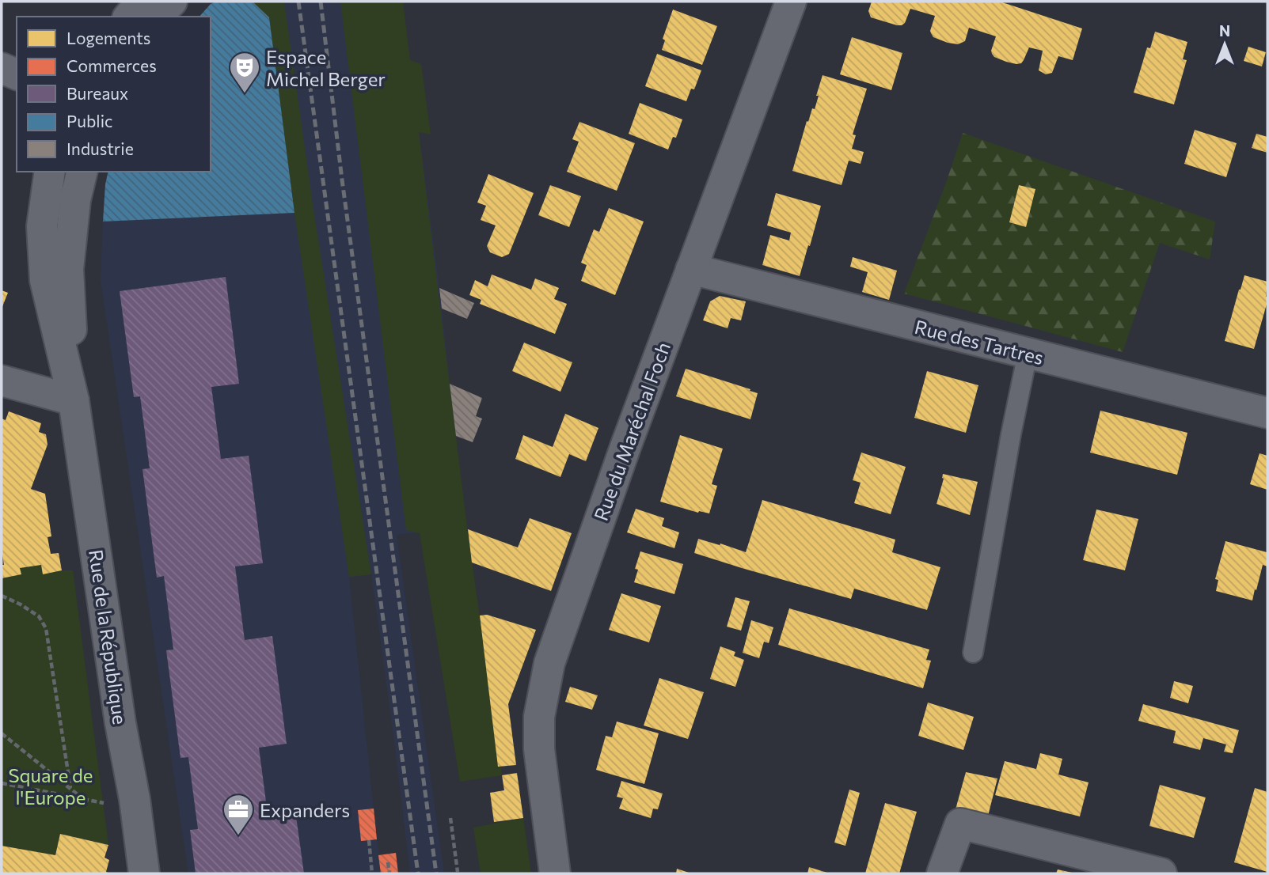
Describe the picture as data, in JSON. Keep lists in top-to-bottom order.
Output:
{
  "streets": {
    "street": ["Rue des Tartres", "Rue du Maréchal Foch", "Rue de la République"]
  },
  "crossings": [
    ["Rue des Tartres", "Rue du Maréchal Foch"]
  ],
  "parks": ["Square de l'Europe"],
  "places": {
    "theatre": ["Espace Michel Berger"],
    "office": ["Expanders"]
  },
  "legend": [
    "Logements",
    "Commerces",
    "Bureaux",
    "Public",
    "Industrie"
  ],
  "north": "top"
}
